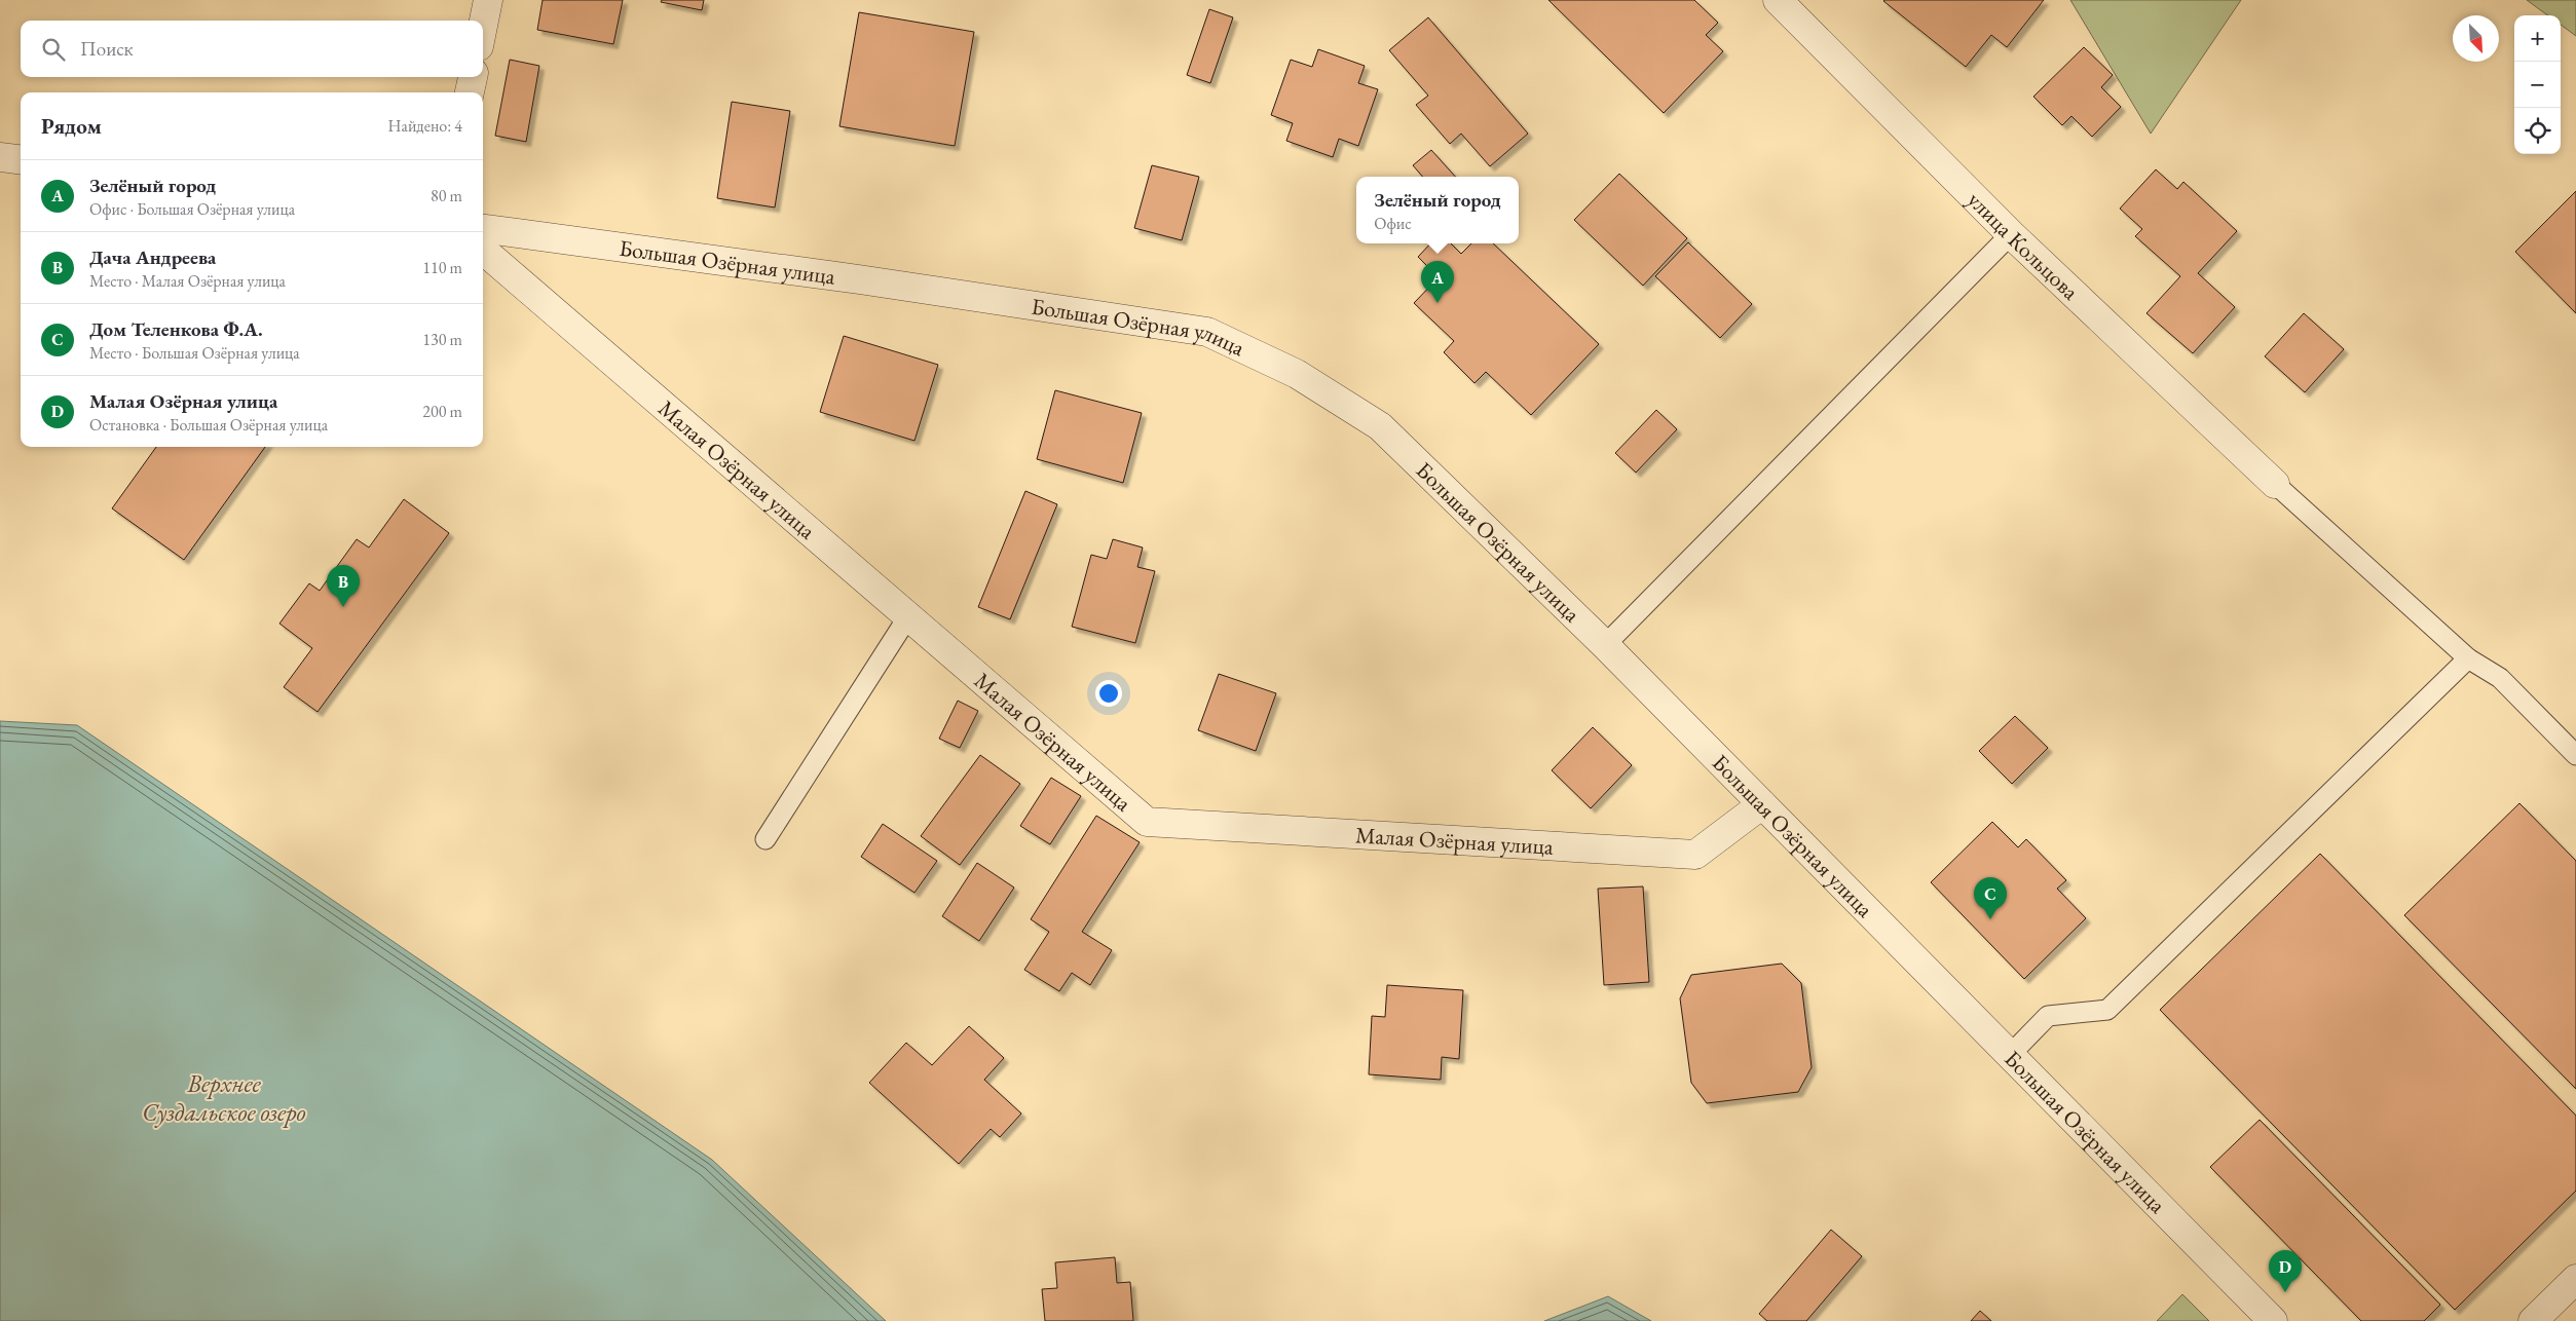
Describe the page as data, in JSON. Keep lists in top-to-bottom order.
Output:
{
  "streets": {
    "street": ["улица Кольцова", "Большая Озёрная улица", "Малая Озёрная улица"]
  },
  "crossings": [
    ["Большая Озёрная улица", "Малая Озёрная улица"]
  ],
  "water": ["Верхнее Суздальское озеро"],
  "north": "bottom right",
  "page": {
    "map_buttons": ["+", "−"],
    "search": "Поиск",
    "heading": ["Рядом", "Найдено: 4"],
    "list": [
      {
        "mark": "A",
        "name": "Зелёный город",
        "note": "Офис · Большая Озёрная улица",
        "value": "80 m"
      },
      {
        "mark": "B",
        "name": "Дача Андреева",
        "note": "Место · Малая Озёрная улица",
        "value": "110 m"
      },
      {
        "mark": "C",
        "name": "Дом Теленкова Ф.А.",
        "note": "Место · Большая Озёрная улица",
        "value": "130 m"
      },
      {
        "mark": "D",
        "name": "Малая Озёрная улица",
        "note": "Остановка · Большая Озёрная улица",
        "value": "200 m"
      }
    ],
    "popup": ["Зелёный город", "Офис"],
    "pins": [
      "A",
      "B",
      "C",
      "D"
    ]
  }
}
